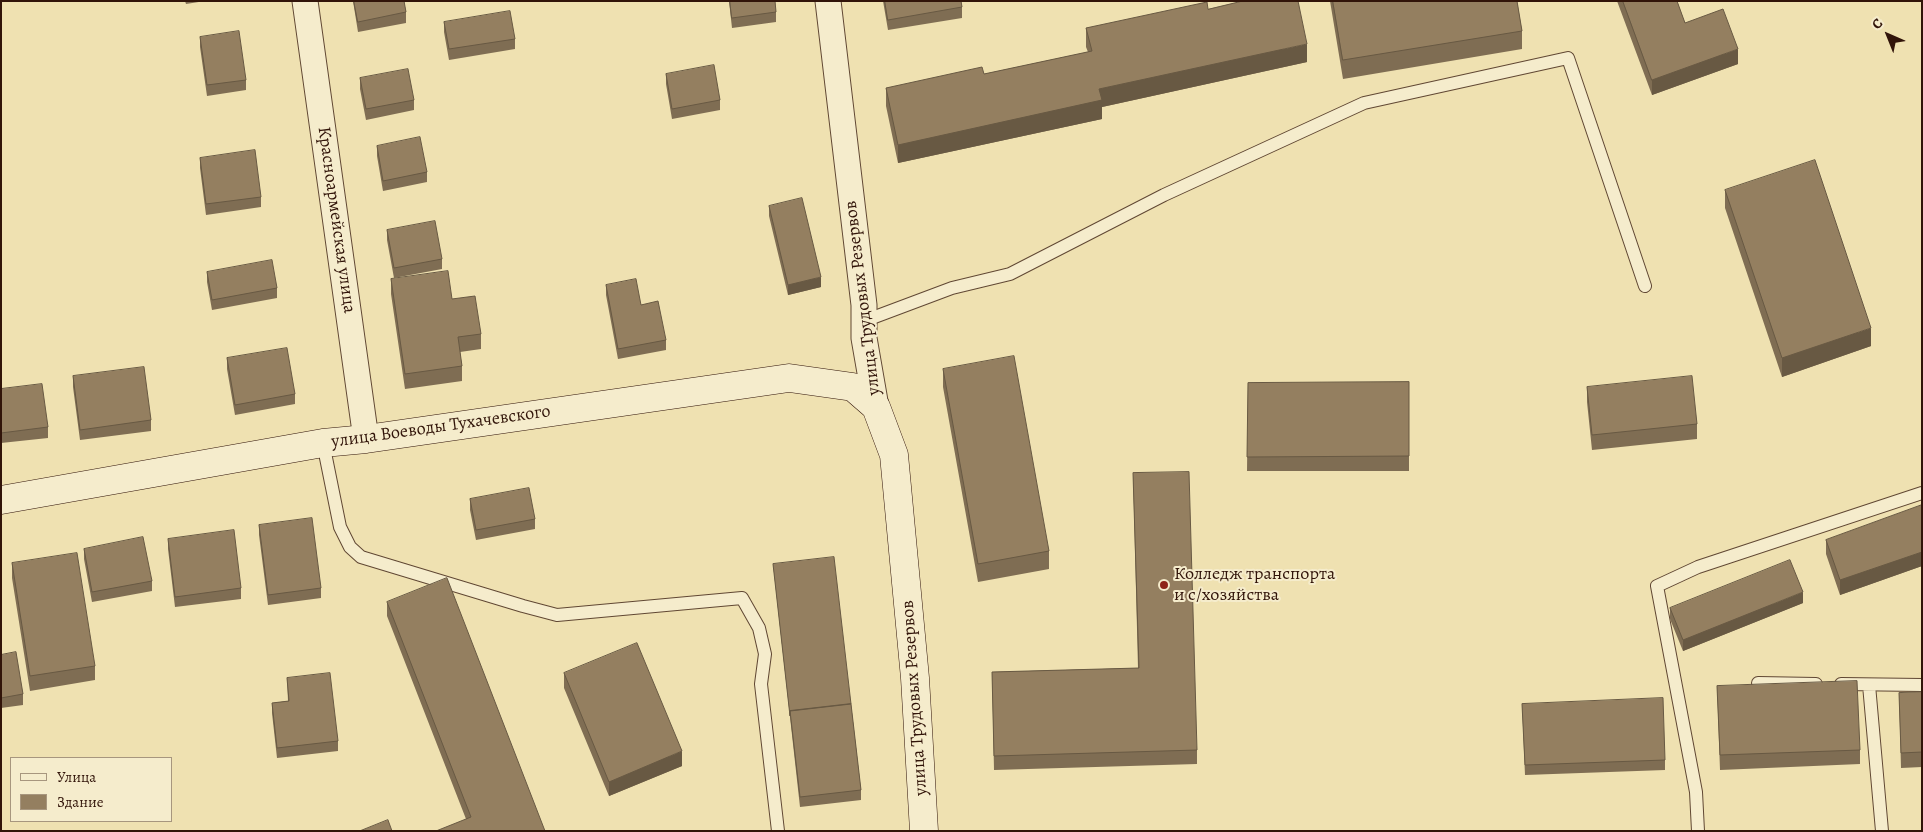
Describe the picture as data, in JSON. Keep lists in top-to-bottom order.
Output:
{
  "streets": {
    "main road": ["улица Трудовых Резервов", "улица Воеводы Тухачевского"],
    "street": ["Красноармейская улица"]
  },
  "crossings": [
    ["Красноармейская улица", "улица Воеводы Тухачевского"],
    ["улица Трудовых Резервов", "улица Воеводы Тухачевского"]
  ],
  "places": ["Колледж транспорта и с/хозяйства"],
  "legend": ["Улица", "Здание"],
  "north": "top left"
}
